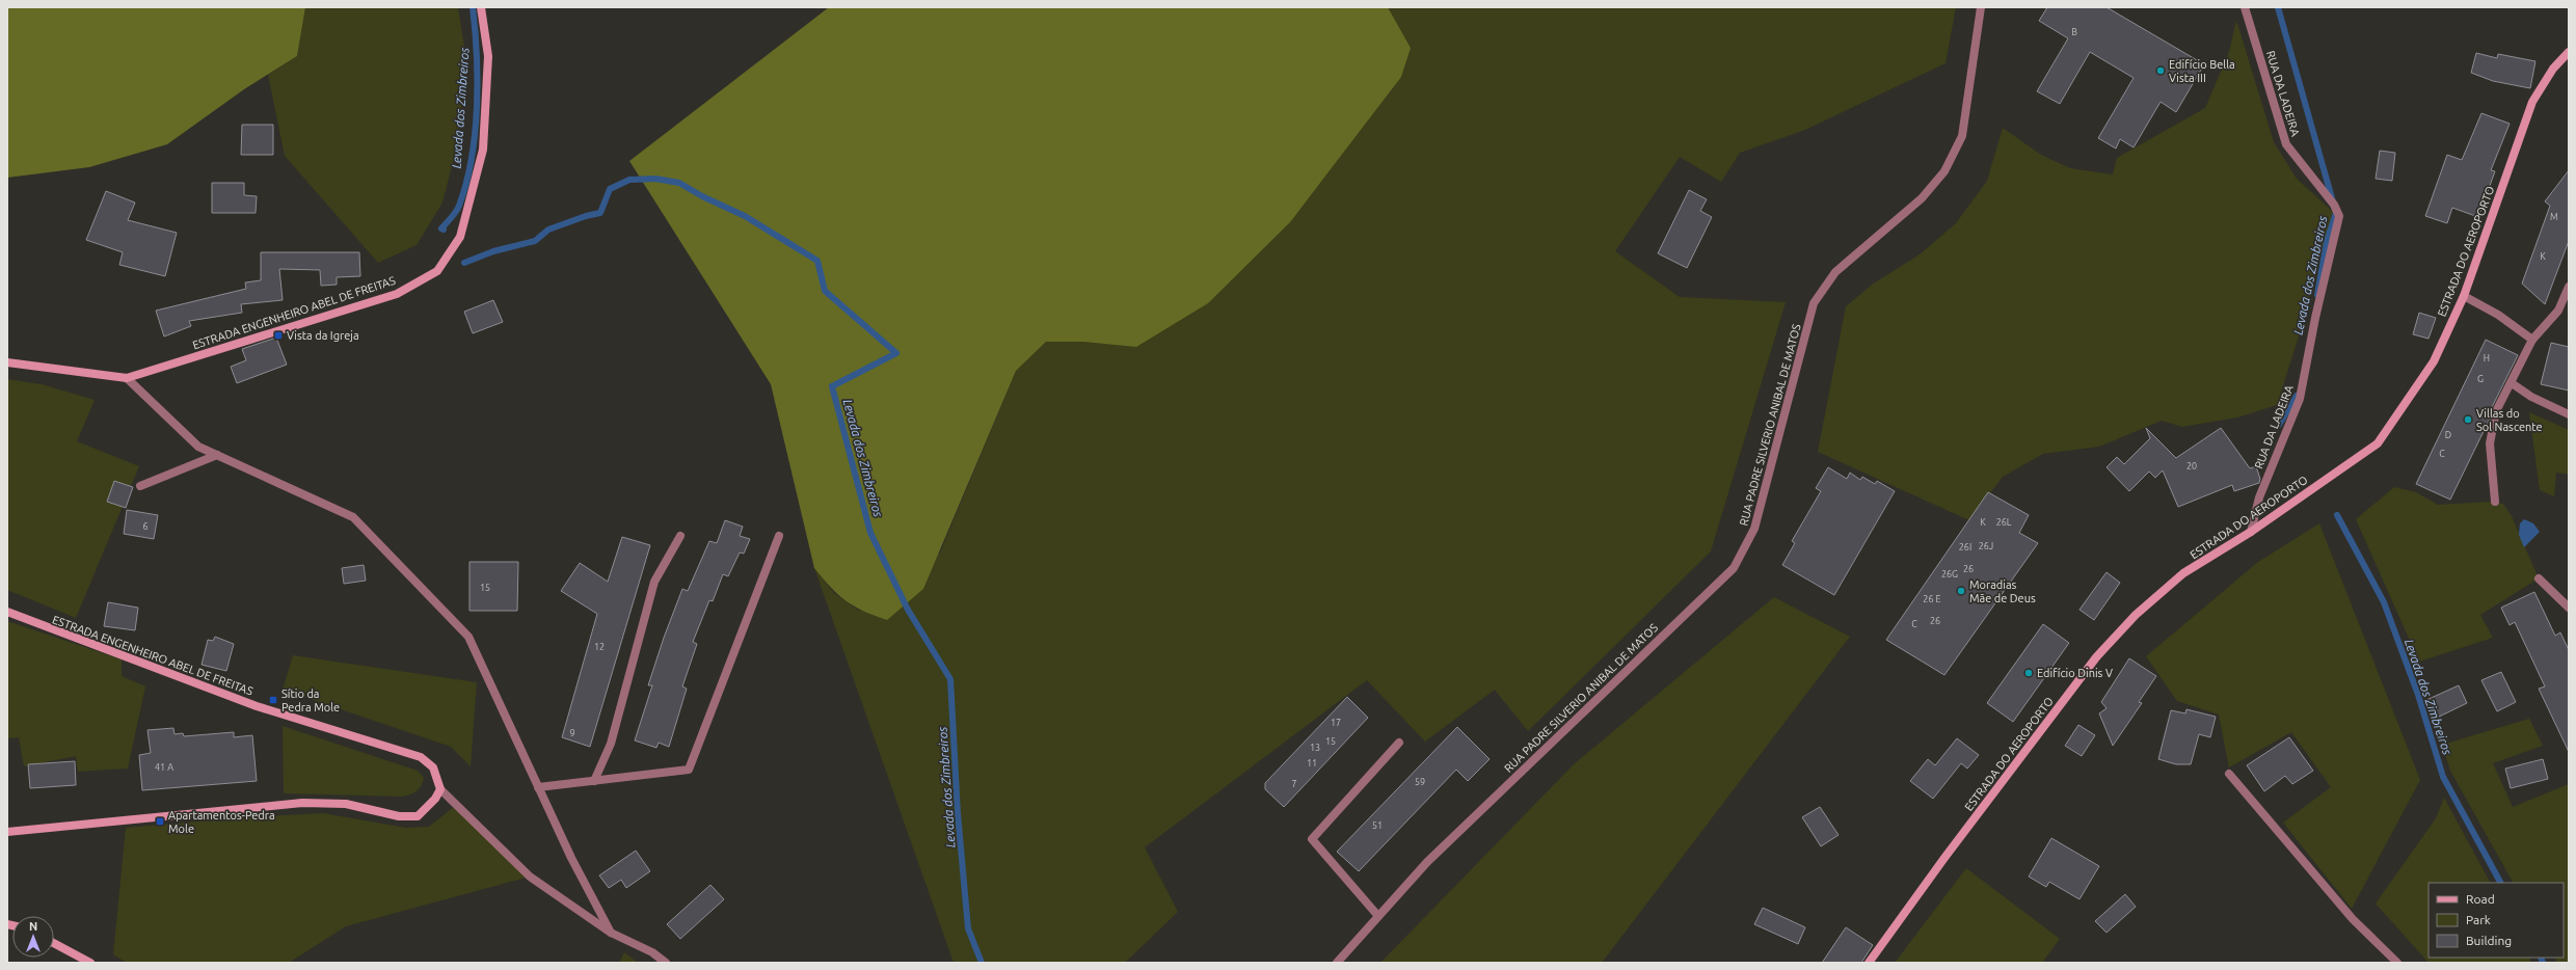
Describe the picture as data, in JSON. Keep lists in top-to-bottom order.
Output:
{
  "streets": {
    "main road": ["ESTRADA DO AEROPORTO", "ESTRADA ENGENHEIRO ABEL DE FREITAS"],
    "street": ["RUA DA LADEIRA", "RUA PADRE SILVERIO ANIBAL DE MATOS"]
  },
  "crossings": [
    ["RUA DA LADEIRA", "ESTRADA DO AEROPORTO"]
  ],
  "water": ["Levada dos Zimbreiros"],
  "places": {
    "other": [
      "Edifício Bella Vista III",
      "Villas do Sol Nascente",
      "Moradias Mãe de Deus",
      "Edifício Dinis V"
    ],
    "transit": ["Vista da Igreja", "Sítio da Pedra Mole", "Apartamentos-Pedra Mole"]
  },
  "house_numbers": [
    "B",
    "M",
    "K",
    "H",
    "G",
    "D",
    "C",
    "20",
    "K",
    "26L",
    "6",
    "26J",
    "26I",
    "26",
    "26G",
    "15",
    "26 E",
    "26",
    "C",
    "12",
    "17",
    "9",
    "15",
    "13",
    "11",
    "41 A",
    "59",
    "7",
    "51"
  ],
  "legend": ["Road", "Park", "Building"],
  "north": "top"
}
